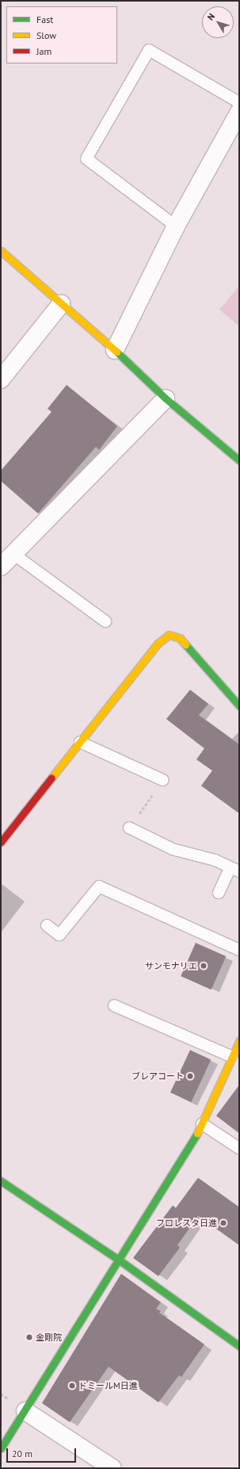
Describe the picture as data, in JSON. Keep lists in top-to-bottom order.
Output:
{
  "places": [
    "サンモナリエ",
    "ブレアコート",
    "フロレスタ日進",
    "金剛院",
    "ドミールM日進"
  ],
  "legend": ["Fast", "Slow", "Jam"],
  "scale_bar": "20 m",
  "north": "top left"
}
